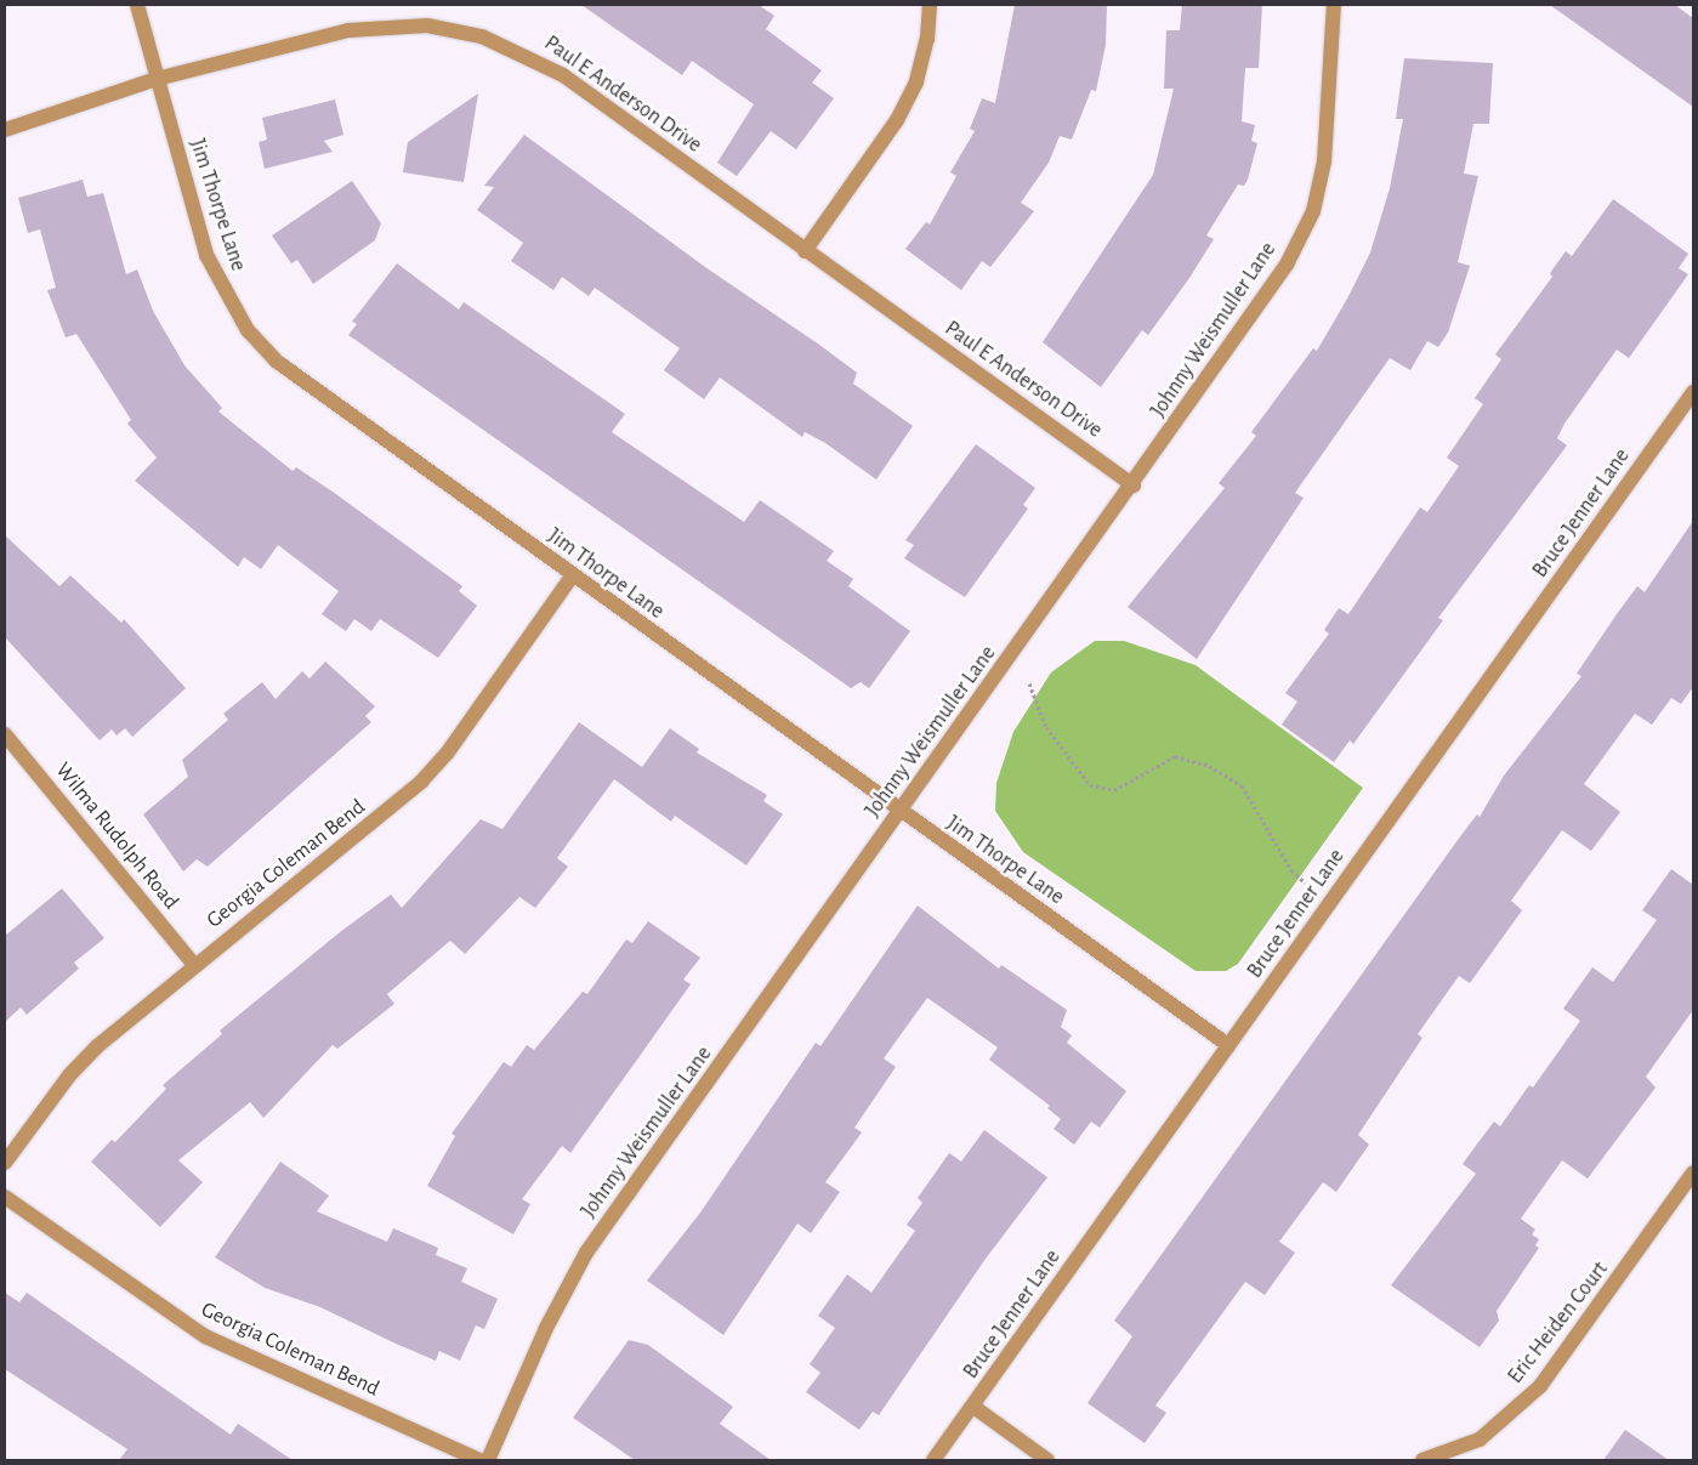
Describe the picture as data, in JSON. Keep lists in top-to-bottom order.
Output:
{
  "streets": {
    "street": [
      "Paul E Anderson Drive",
      "Jim Thorpe Lane",
      "Johnny Weismuller Lane",
      "Bruce Jenner Lane",
      "Wilma Rudolph Road",
      "Georgia Coleman Bend",
      "Eric Heiden Court"
    ]
  },
  "crossings": [
    ["Paul E Anderson Drive", "Jim Thorpe Lane"],
    ["Paul E Anderson Drive", "Johnny Weismuller Lane"],
    ["Jim Thorpe Lane", "Johnny Weismuller Lane"],
    ["Jim Thorpe Lane", "Bruce Jenner Lane"],
    ["Jim Thorpe Lane", "Georgia Coleman Bend"],
    ["Wilma Rudolph Road", "Georgia Coleman Bend"]
  ]
}
